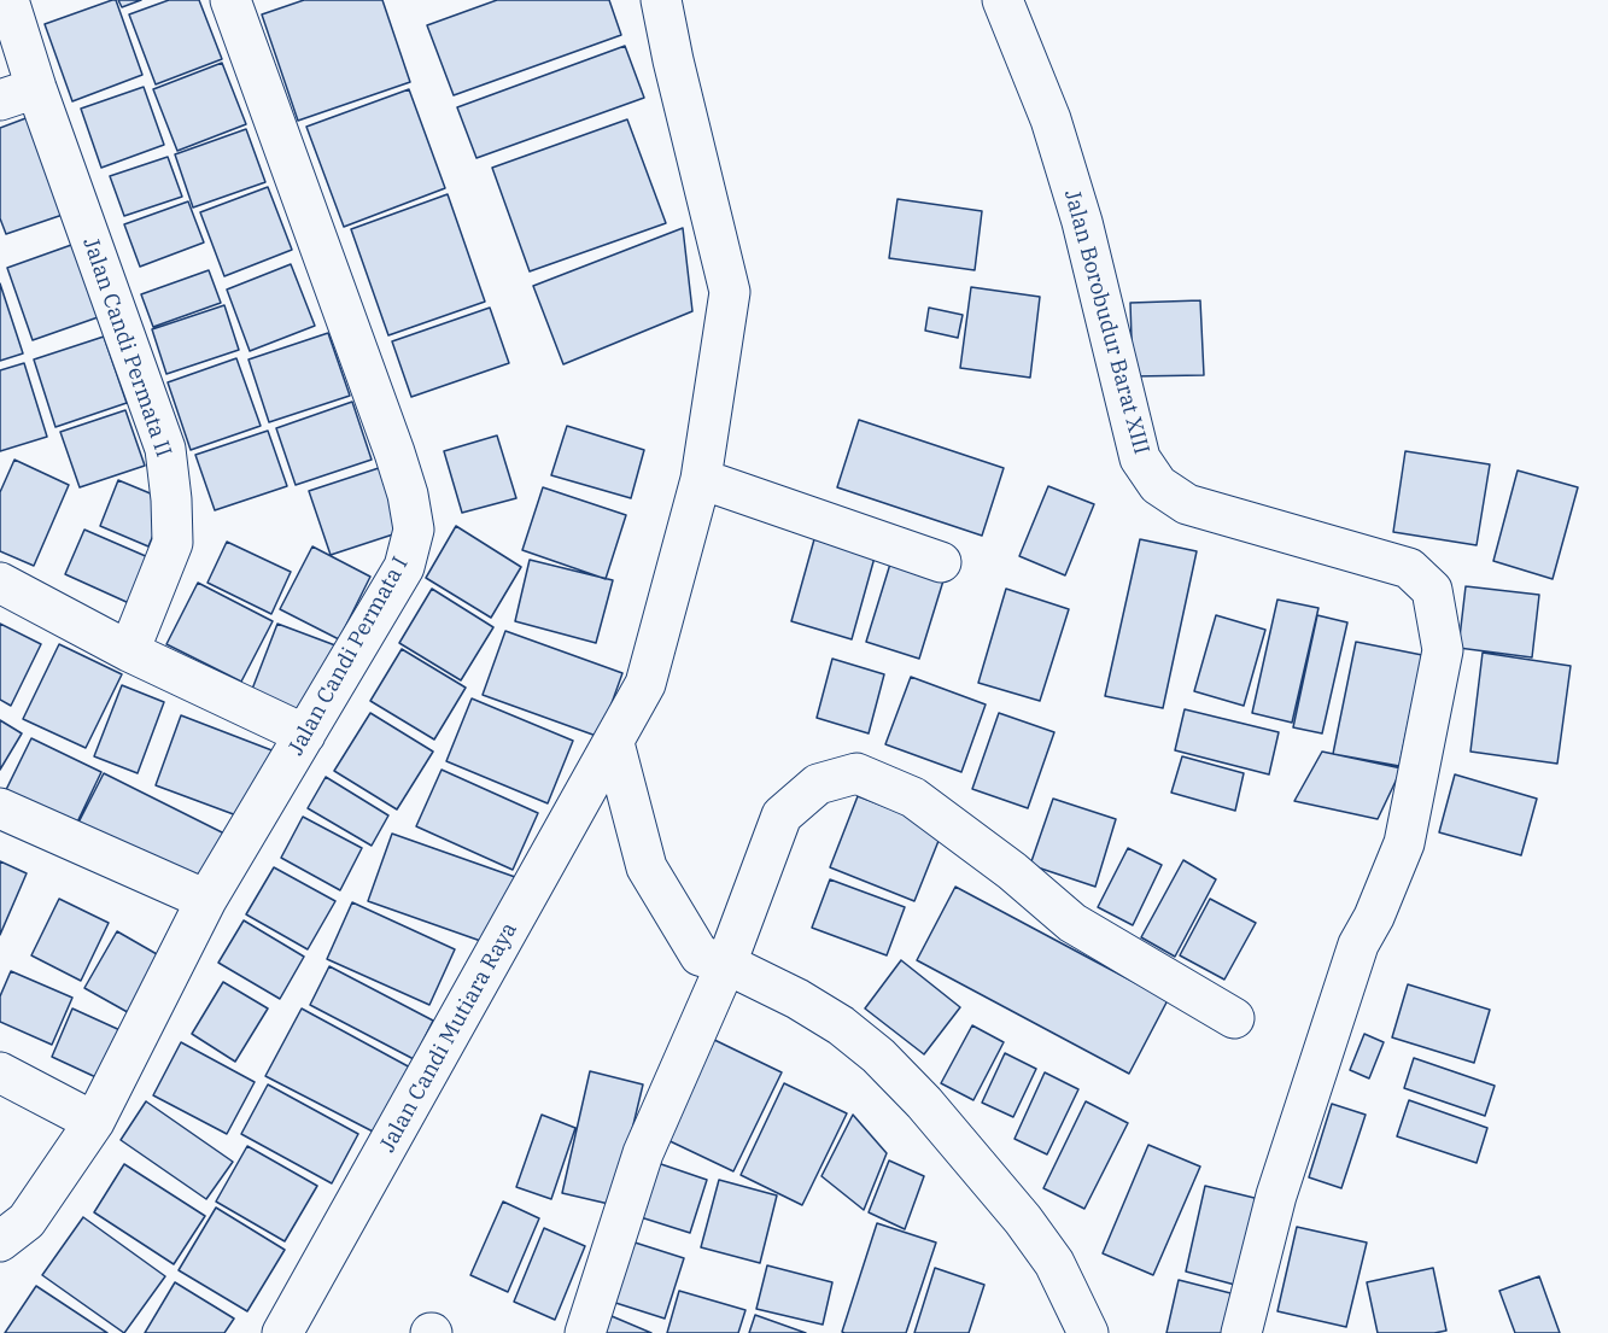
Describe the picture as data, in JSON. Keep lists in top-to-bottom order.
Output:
{
  "streets": {
    "street": [
      "Jalan Borobudur Barat XIII",
      "Jalan Candi Permata II",
      "Jalan Candi Permata I",
      "Jalan Candi Mutiara Raya"
    ]
  }
}
